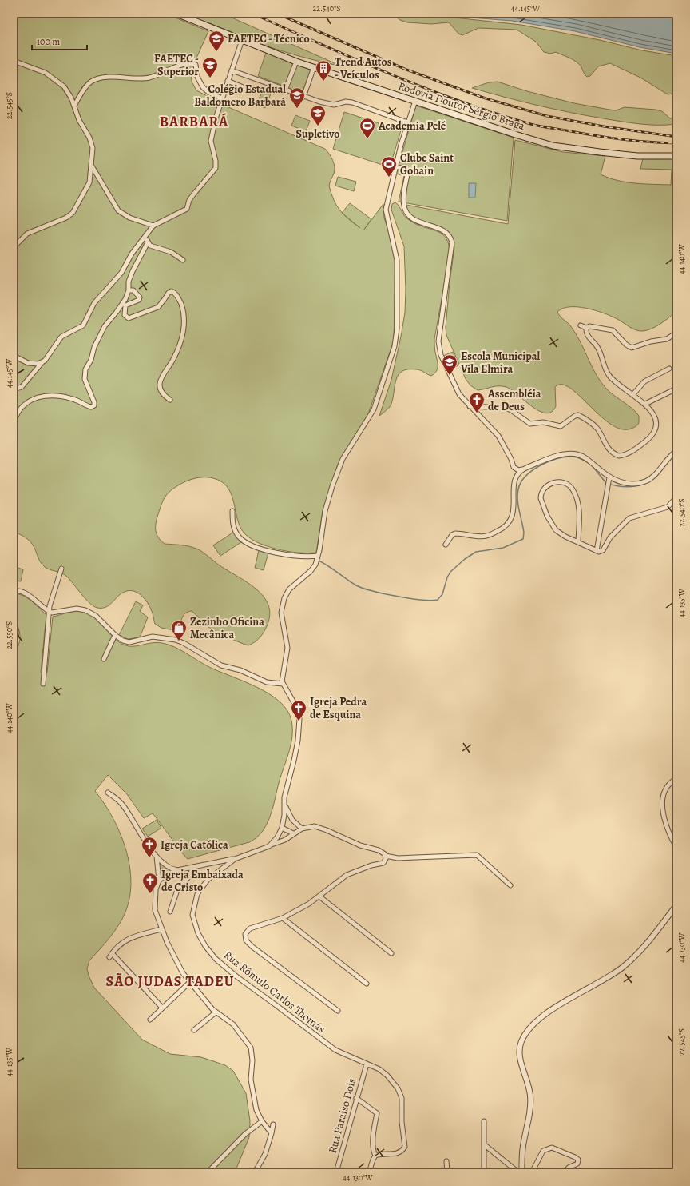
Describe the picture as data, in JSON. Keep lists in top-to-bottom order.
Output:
{
  "streets": {
    "main road": ["Rodovia Doutor Sérgio Braga"],
    "street": ["Rua Rômulo Carlos Thomás", "Rua Paraiso Dois"]
  },
  "crossings": [
    ["Rua Rômulo Carlos Thomás", "Rua Paraiso Dois"]
  ],
  "districts": ["BARBARÁ", "SÃO JUDAS TADEU"],
  "places": {
    "school or university": [
      "FAETEC - Técnico",
      "FAETEC - Superior",
      "Colégio Estadual Baldomero Barbará",
      "Supletivo",
      "Escola Municipal Vila Elmira"
    ],
    "building": ["Trend Autos - Veículos"],
    "sports": ["Academia Pelé", "Clube Saint Gobain"],
    "church": [
      "Assembléia de Deus",
      "Igreja Pedra de Esquina",
      "Igreja Católica",
      "Igreja Embaixada de Cristo"
    ],
    "shop": ["Zezinho Oficina Mecânica"]
  },
  "scale_bar": "100 m",
  "coordinates": [
    "22.540°S",
    "44.145°W",
    "22.545°S",
    "44.140°W",
    "44.135°W",
    "22.550°S",
    "44.130°W"
  ]
}
